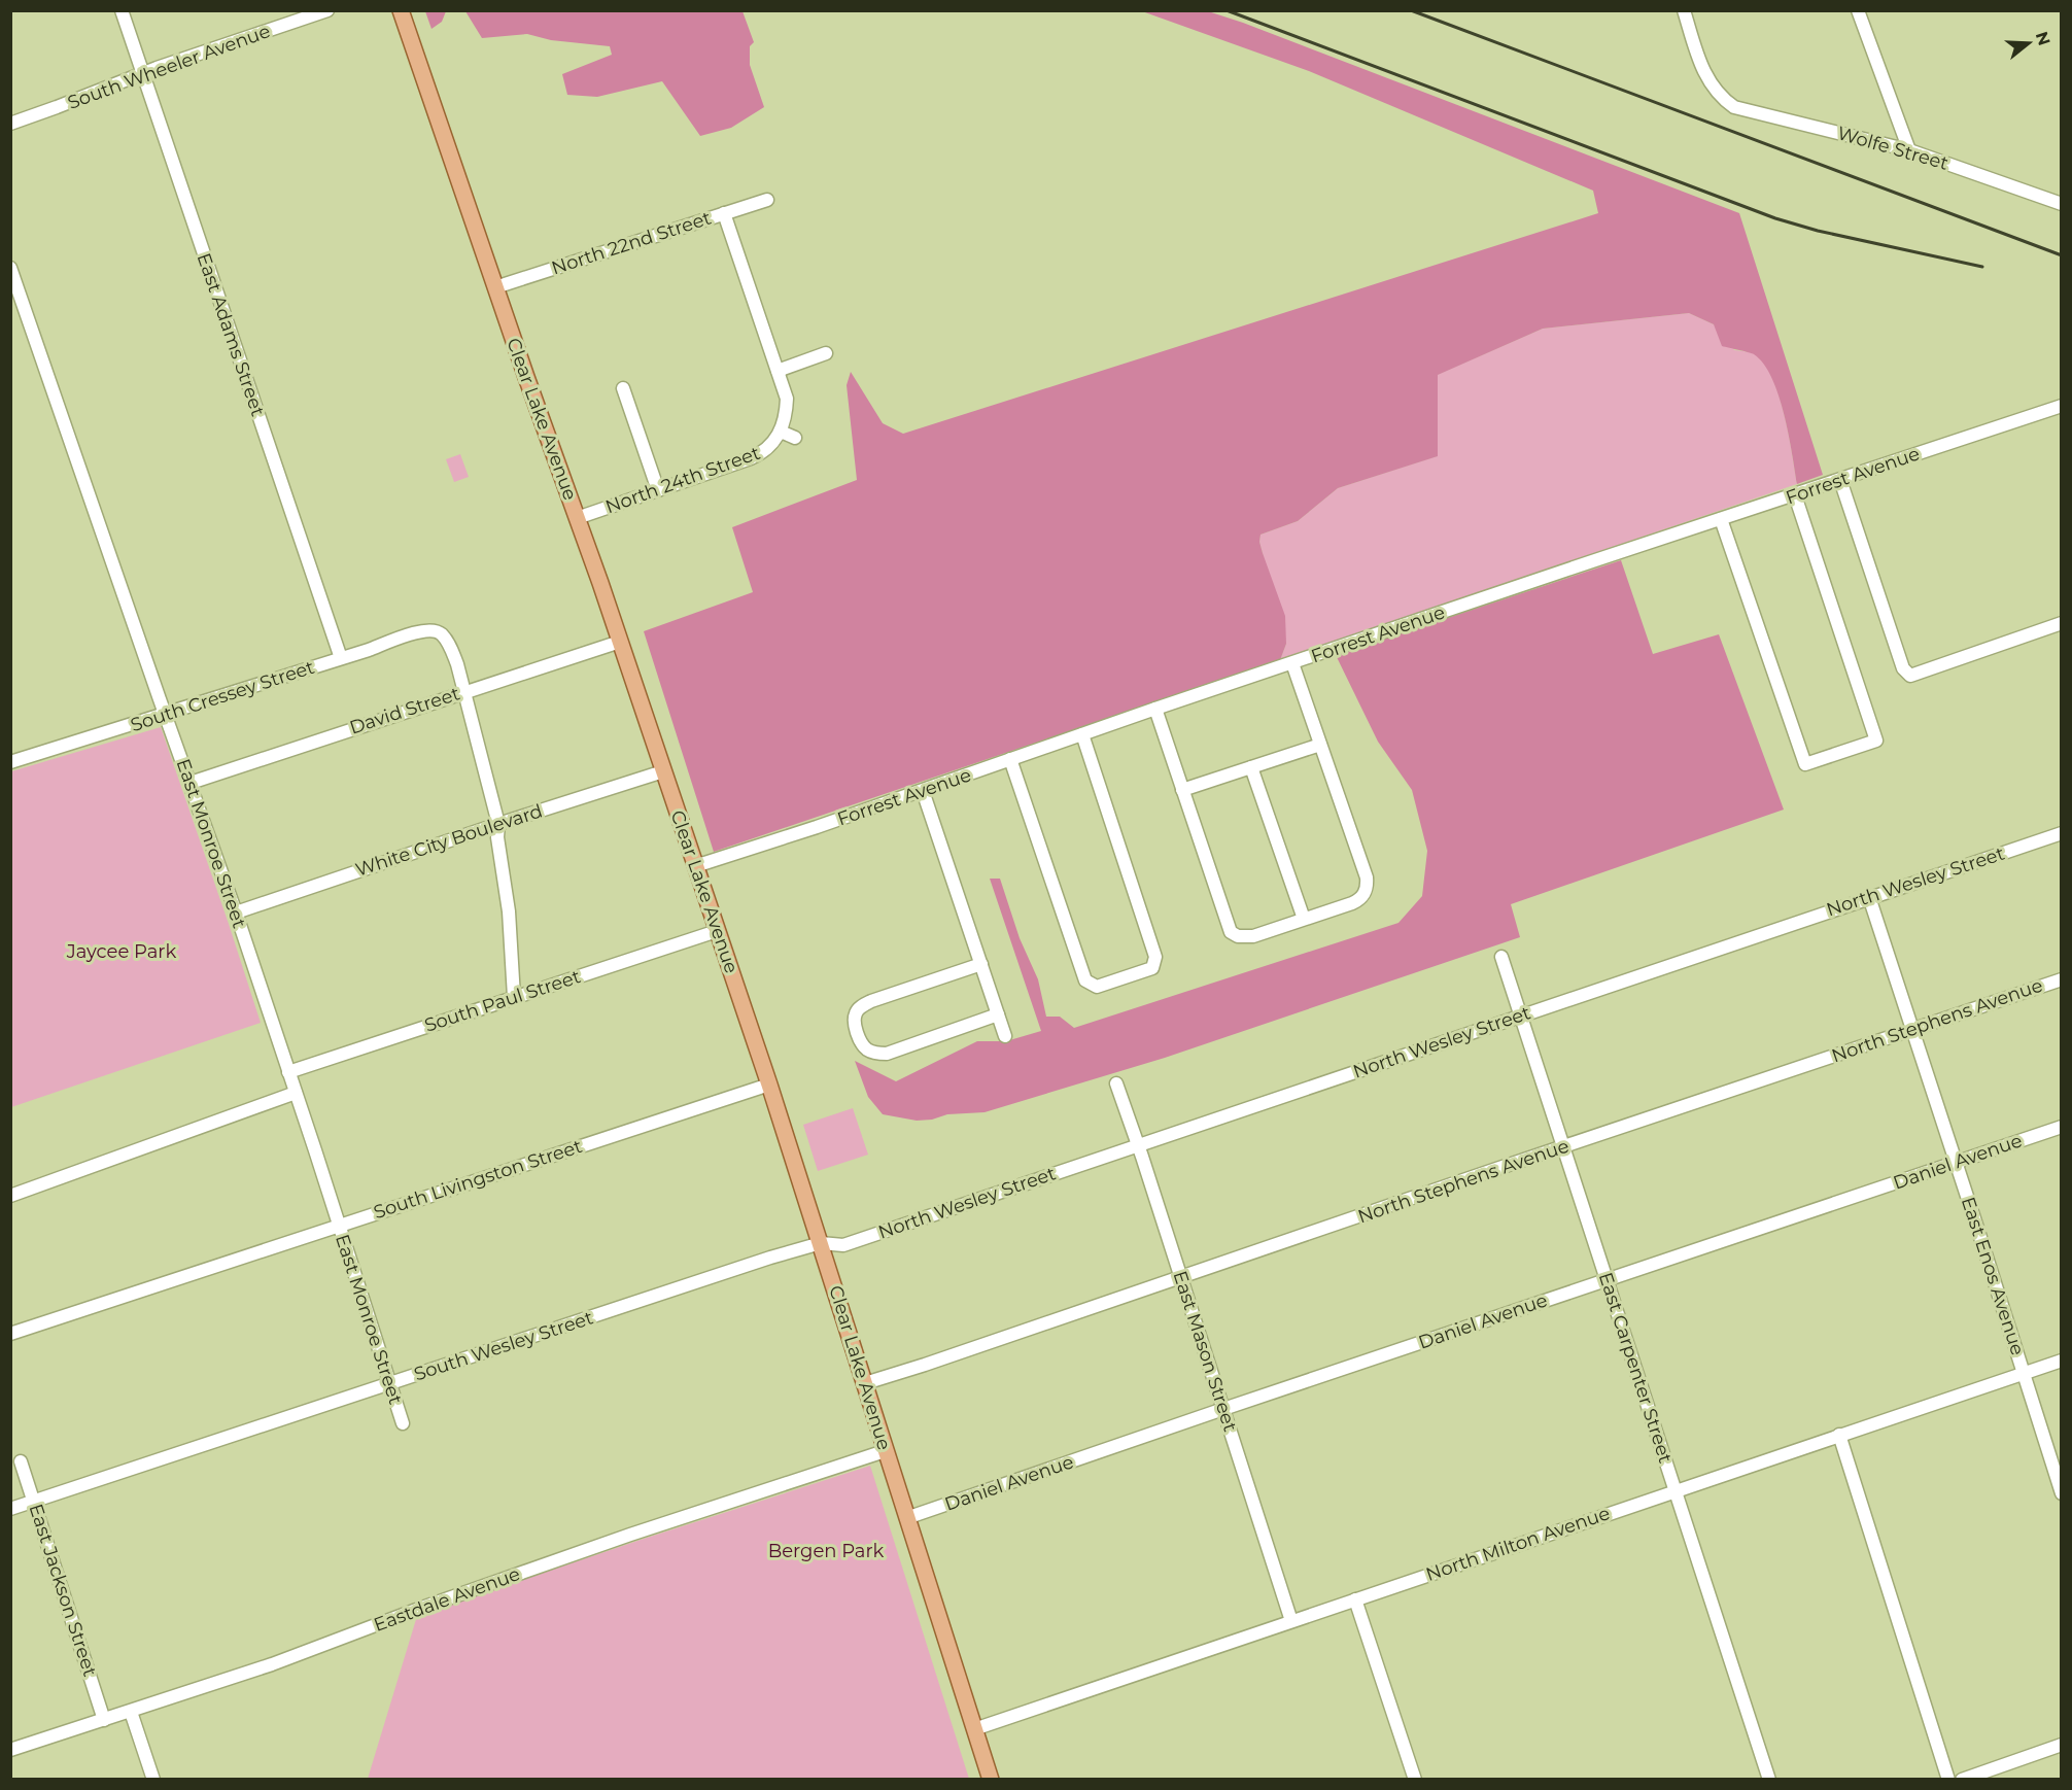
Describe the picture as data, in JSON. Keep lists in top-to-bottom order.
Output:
{
  "streets": {
    "main road": ["Clear Lake Avenue"],
    "street": [
      "South Wheeler Avenue",
      "Wolfe Street",
      "North 22nd Street",
      "East Adams Street",
      "Forrest Avenue",
      "North 24th Street",
      "South Cressey Street",
      "David Street",
      "White City Boulevard",
      "East Monroe Street",
      "North Wesley Street",
      "South Paul Street",
      "North Stephens Avenue",
      "Daniel Avenue",
      "South Livingston Street",
      "East Enos Avenue",
      "South Wesley Street",
      "East Mason Street",
      "East Carpenter Street",
      "North Milton Avenue",
      "East Jackson Street",
      "Eastdale Avenue"
    ]
  },
  "crossings": [
    ["South Wheeler Avenue", "East Adams Street"],
    ["North 22nd Street", "Clear Lake Avenue"],
    ["East Adams Street", "South Cressey Street"],
    ["Clear Lake Avenue", "Forrest Avenue"],
    ["Clear Lake Avenue", "North 24th Street"],
    ["Clear Lake Avenue", "David Street"],
    ["Clear Lake Avenue", "White City Boulevard"],
    ["Clear Lake Avenue", "North Wesley Street"],
    ["Clear Lake Avenue", "South Paul Street"],
    ["Clear Lake Avenue", "North Stephens Avenue"],
    ["Clear Lake Avenue", "Daniel Avenue"],
    ["Clear Lake Avenue", "South Livingston Street"],
    ["Clear Lake Avenue", "South Wesley Street"],
    ["Clear Lake Avenue", "North Milton Avenue"],
    ["Clear Lake Avenue", "Eastdale Avenue"],
    ["South Cressey Street", "David Street"],
    ["South Cressey Street", "East Monroe Street"],
    ["David Street", "East Monroe Street"],
    ["White City Boulevard", "East Monroe Street"],
    ["East Monroe Street", "South Paul Street"],
    ["East Monroe Street", "South Livingston Street"],
    ["East Monroe Street", "South Wesley Street"],
    ["North Wesley Street", "East Enos Avenue"],
    ["North Wesley Street", "South Wesley Street"],
    ["North Wesley Street", "East Mason Street"],
    ["North Wesley Street", "East Carpenter Street"],
    ["North Stephens Avenue", "East Enos Avenue"],
    ["North Stephens Avenue", "East Mason Street"],
    ["North Stephens Avenue", "East Carpenter Street"],
    ["Daniel Avenue", "East Enos Avenue"],
    ["Daniel Avenue", "East Mason Street"],
    ["Daniel Avenue", "East Carpenter Street"],
    ["East Enos Avenue", "North Milton Avenue"],
    ["South Wesley Street", "East Jackson Street"],
    ["East Mason Street", "North Milton Avenue"],
    ["East Carpenter Street", "North Milton Avenue"],
    ["East Jackson Street", "Eastdale Avenue"]
  ],
  "parks": ["Jaycee Park", "Bergen Park"],
  "north": "right"
}
